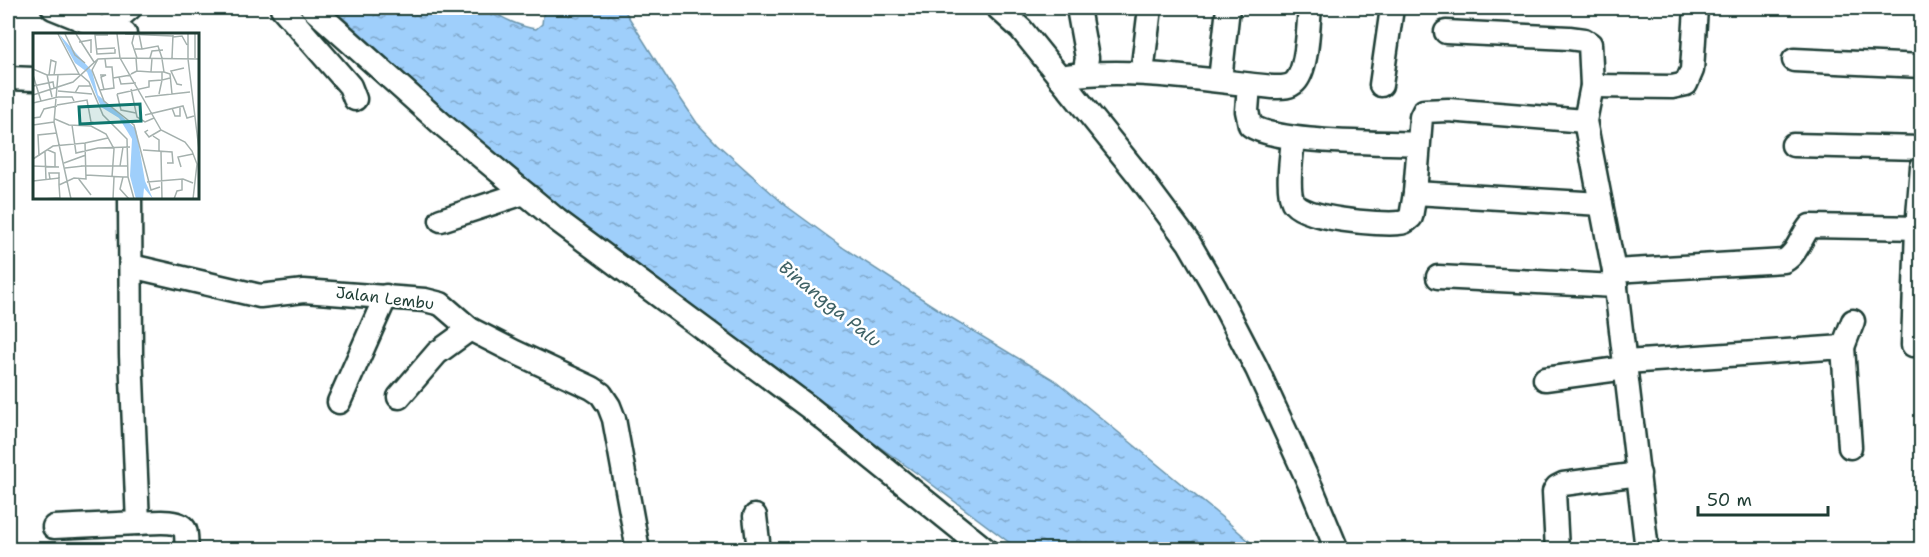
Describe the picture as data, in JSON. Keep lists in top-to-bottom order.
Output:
{
  "streets": {
    "street": ["Jalan Lembu"]
  },
  "water": ["Binangga Palu"],
  "scale_bar": "50 m"
}
